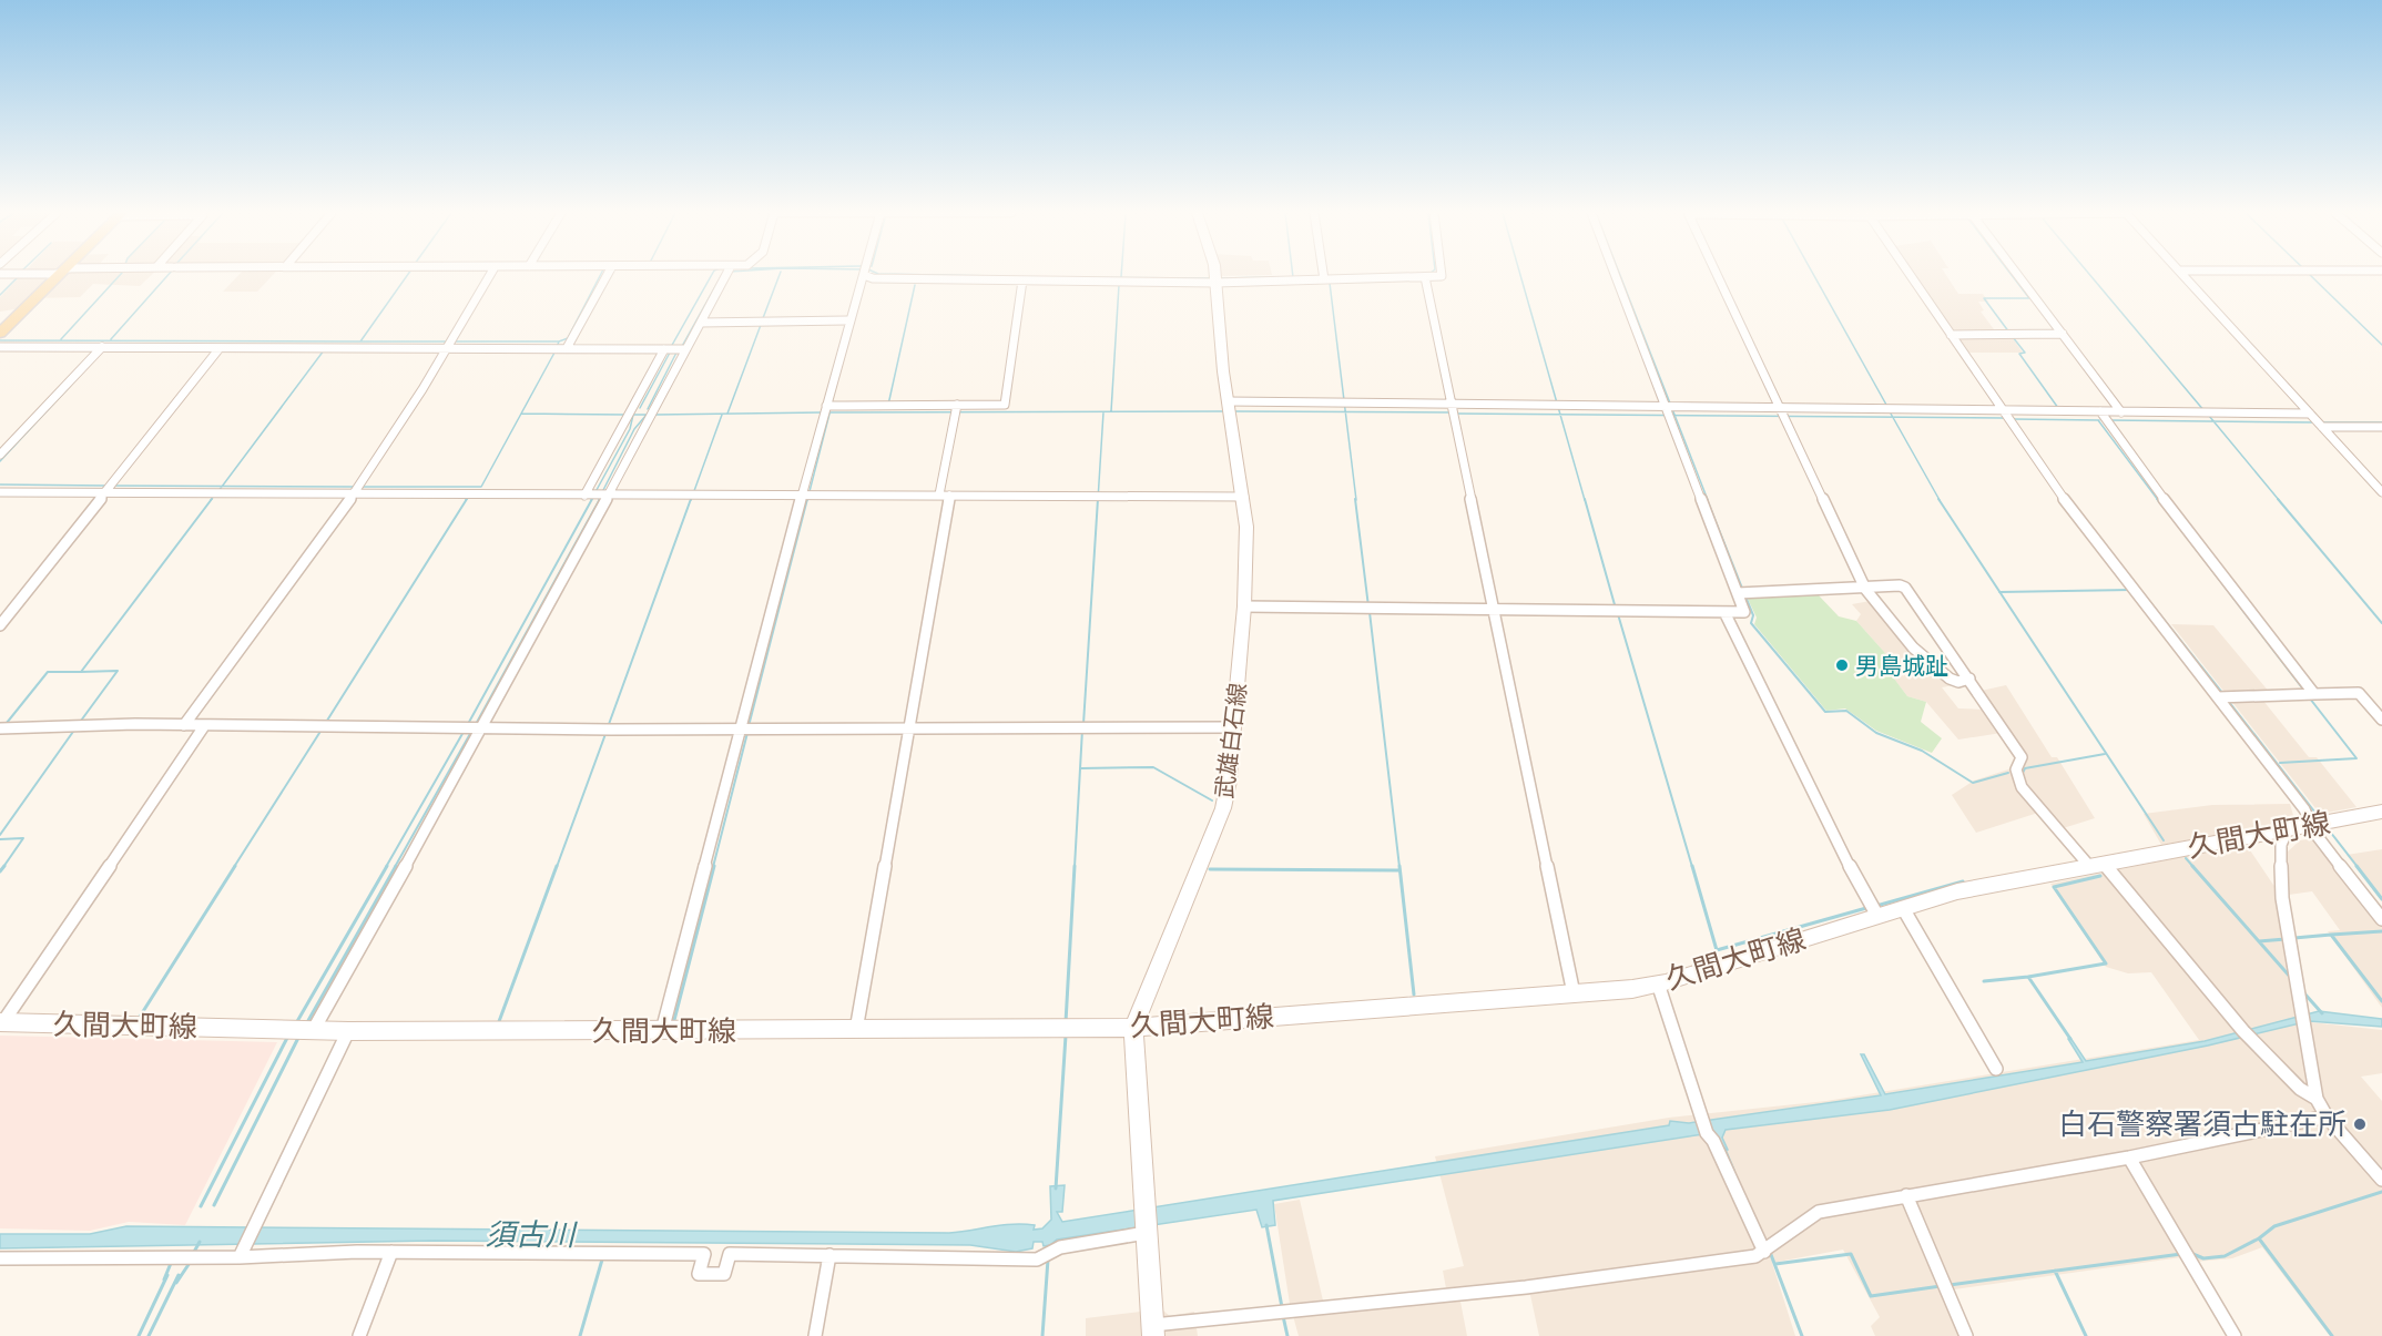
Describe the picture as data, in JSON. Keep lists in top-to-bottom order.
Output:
{
  "streets": {
    "main road": ["武雄白石線", "久間大町線"]
  },
  "crossings": [
    ["武雄白石線", "久間大町線"]
  ],
  "water": ["須古川"],
  "places": ["男島城趾", "白石警察署須古駐在所"]
}
